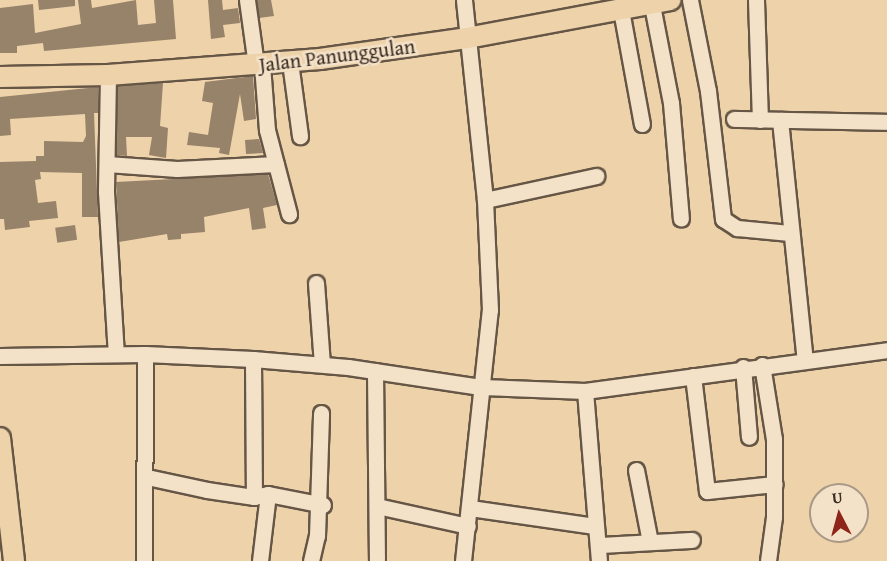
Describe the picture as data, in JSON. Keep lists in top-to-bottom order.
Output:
{
  "streets": {
    "main road": ["Jalan Panunggulan"]
  },
  "north": "top"
}
